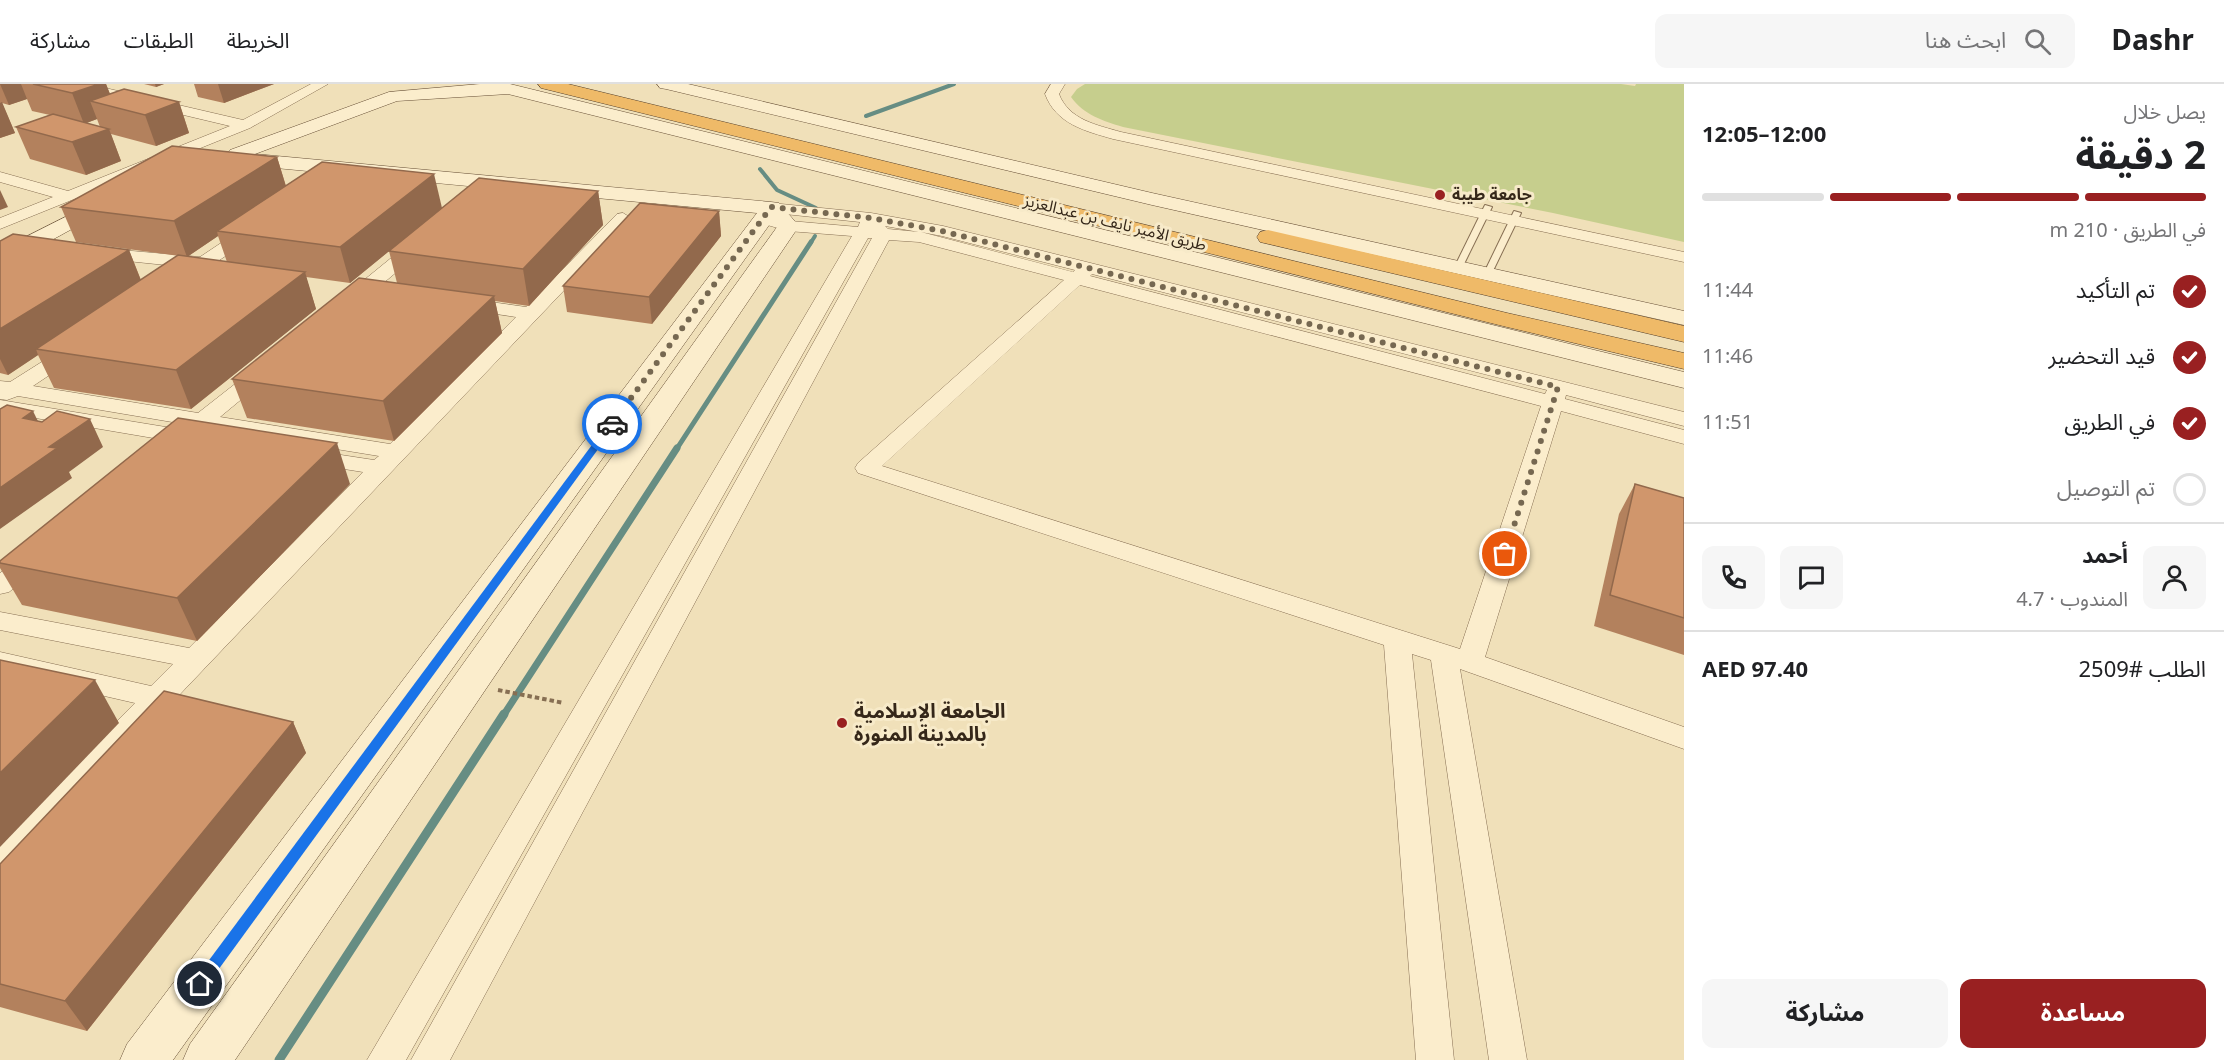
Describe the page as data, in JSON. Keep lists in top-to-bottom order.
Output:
{
  "streets": {
    "highway": ["طريق الأمير نايف بن عبدالعزيز"]
  },
  "places": ["جامعة طيبة", "الجامعة الإسلامية بالمدينة المنورة"],
  "page": {
    "header": "Dashr",
    "search": "ابحث هنا",
    "nav": ["الخريطة", "الطبقات", "مشاركة"],
    "heading": ["2 دقيقة", "يصل خلال", "12:00–12:05"],
    "panel": [
      "أحمد",
      "المندوب · 4.7",
      "الطلب #2509",
      "AED 97.40"
    ],
    "bar": "في الطريق · 210 m",
    "list": [
      ["تم التأكيد", "11:44"],
      ["قيد التحضير", "11:46"],
      ["في الطريق", "11:51"],
      "تم التوصيل"
    ],
    "buttons": ["مساعدة", "مشاركة"]
  }
}
